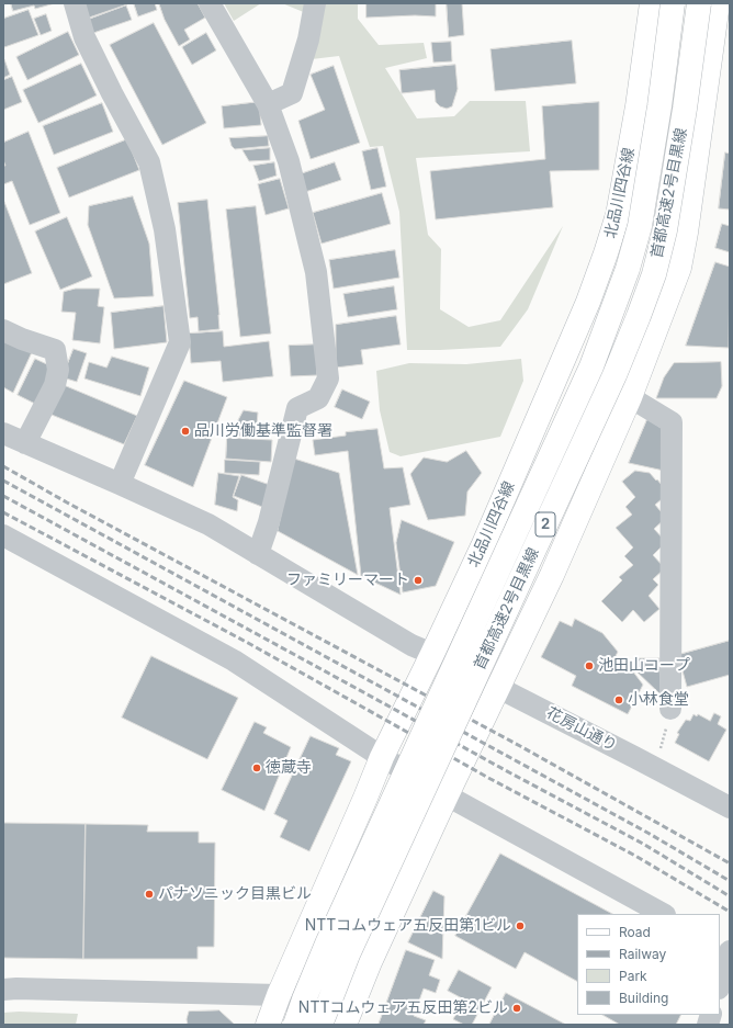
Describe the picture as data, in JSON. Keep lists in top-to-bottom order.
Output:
{
  "streets": {
    "main road": ["北品川四谷線", "首都高速2号目黒線", "2"],
    "street": ["花房山通り"]
  },
  "crossings": [
    ["北品川四谷線", "花房山通り"]
  ],
  "places": [
    "品川労働基準監督署",
    "ファミリーマート",
    "池田山コープ",
    "小林食堂",
    "徳蔵寺",
    "パナソニック目黒ビル",
    "NTTコムウェア五反田第1ビル",
    "NTTコムウェア五反田第2ビル"
  ],
  "legend": [
    "Road",
    "Railway",
    "Park",
    "Building"
  ]
}
